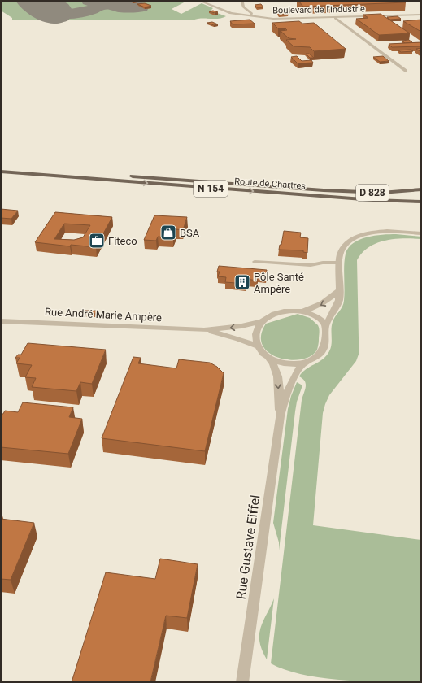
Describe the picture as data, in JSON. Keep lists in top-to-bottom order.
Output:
{
  "streets": {
    "main road": ["Route de Chartres", "N 154", "D 828"],
    "street": ["Boulevard de l'Industrie", "Rue André Marie Ampère", "Rue Gustave Eiffel"]
  },
  "crossings": [
    ["N 154", "D 828"],
    ["Rue André Marie Ampère", "Rue Gustave Eiffel"]
  ],
  "places": {
    "shop": ["BSA"],
    "office": ["Fiteco"],
    "building": ["Pôle Santé Ampère"]
  }
}
